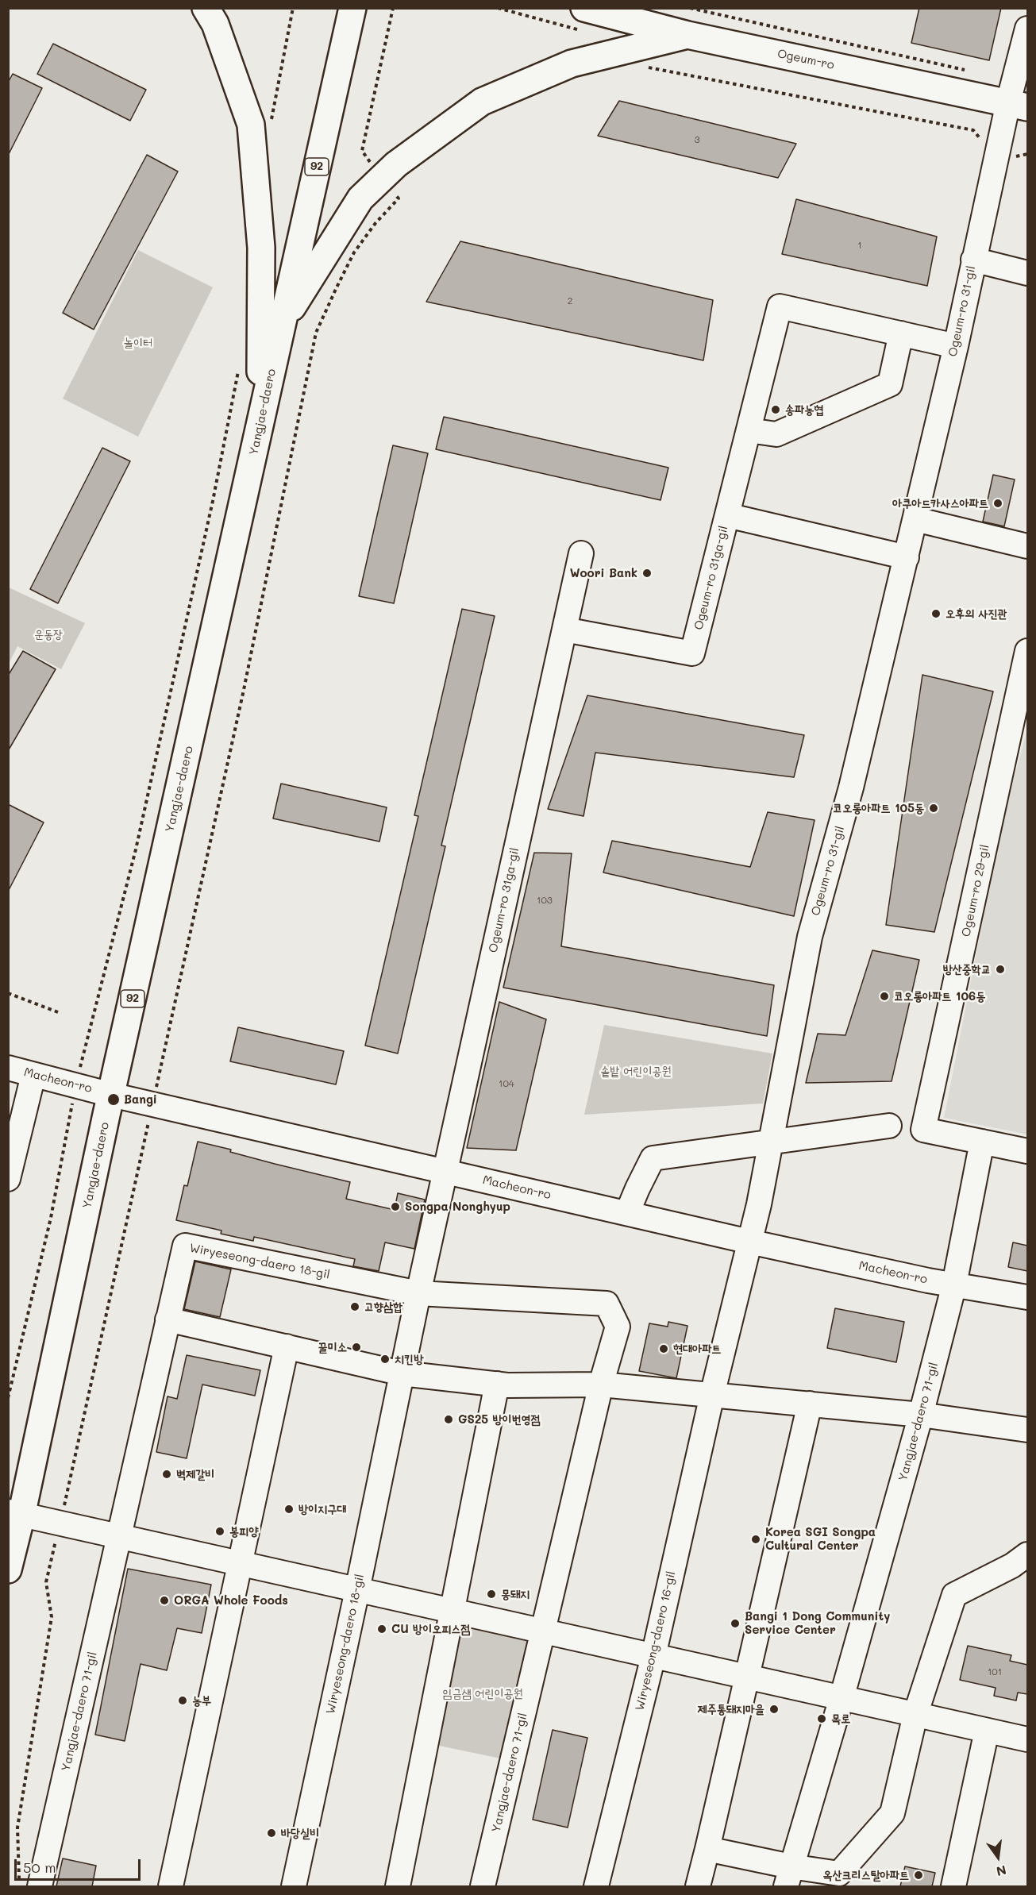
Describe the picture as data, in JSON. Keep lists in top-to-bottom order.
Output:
{
  "streets": {
    "main road": ["Ogeum-ro", "92", "Yangjae-daero"],
    "street": [
      "Ogeum-ro 31-gil",
      "Ogeum-ro 31ga-gil",
      "Ogeum-ro 29-gil",
      "Macheon-ro",
      "Wiryeseong-daero 18-gil",
      "Yangjae-daero 71-gil",
      "Wiryeseong-daero 16-gil"
    ]
  },
  "crossings": [
    ["Ogeum-ro", "Ogeum-ro 31-gil"],
    ["Ogeum-ro 31-gil", "Ogeum-ro 31ga-gil"],
    ["Ogeum-ro 31-gil", "Macheon-ro"],
    ["Ogeum-ro 31-gil", "Wiryeseong-daero 16-gil"],
    ["Yangjae-daero", "Macheon-ro"],
    ["Ogeum-ro 31ga-gil", "Macheon-ro"],
    ["Ogeum-ro 31ga-gil", "Wiryeseong-daero 18-gil"],
    ["Ogeum-ro 29-gil", "Yangjae-daero 71-gil"],
    ["Macheon-ro", "Wiryeseong-daero 18-gil"],
    ["Macheon-ro", "Yangjae-daero 71-gil"],
    ["Macheon-ro", "Wiryeseong-daero 16-gil"],
    ["Wiryeseong-daero 18-gil", "Yangjae-daero 71-gil"]
  ],
  "parks": [
    "놀이터",
    "운동장",
    "솥밭 어린이공원",
    "임금샘 어린이공원"
  ],
  "places": [
    "송파농협",
    "아쿠아드카사스아파트",
    "Woori Bank",
    "오후의 사진관",
    "코오롱아파트 105동",
    "방산중학교",
    "코오롱아파트 106동",
    "Bangi",
    "Songpa Nonghyup",
    "고향삼합",
    "꿀미소",
    "현대아파트",
    "치킨방",
    "GS25 방이번영점",
    "벽제갈비",
    "방이지구대",
    "봉피양",
    "Korea SGI Songpa Cultural Center",
    "몽돼지",
    "ORGA Whole Foods",
    "Bangi 1 Dong Community Service Center",
    "CU 방이오피스점",
    "농부",
    "제주통돼지마을",
    "목로",
    "바당실비",
    "옥산크리스탈아파트"
  ],
  "house_numbers": [
    "3",
    "1",
    "2",
    "103",
    "104",
    "101"
  ],
  "scale_bar": "50 m",
  "north": "bottom"
}
